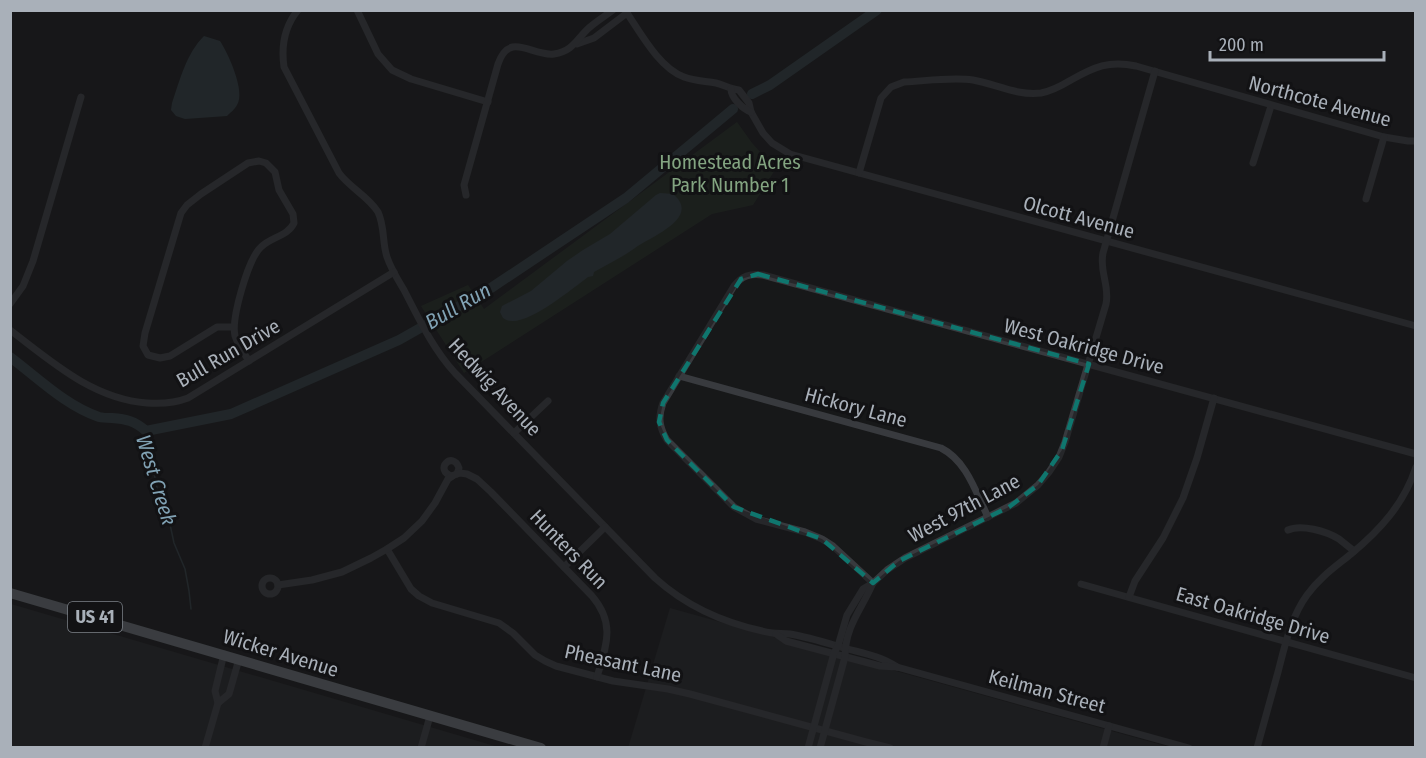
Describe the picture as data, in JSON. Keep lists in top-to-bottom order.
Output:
{
  "streets": {
    "highway": ["US 41", "Wicker Avenue"],
    "street": [
      "Northcote Avenue",
      "Olcott Avenue",
      "West Oakridge Drive",
      "Bull Run Drive",
      "Hedwig Avenue",
      "Hickory Lane",
      "West 97th Lane",
      "Hunters Run",
      "East Oakridge Drive",
      "Pheasant Lane",
      "Keilman Street"
    ]
  },
  "crossings": [
    ["Northcote Avenue", "Olcott Avenue"],
    ["Northcote Avenue", "West 97th Lane"],
    ["Olcott Avenue", "West 97th Lane"],
    ["West Oakridge Drive", "Hickory Lane"],
    ["West Oakridge Drive", "West 97th Lane"],
    ["Bull Run Drive", "Hedwig Avenue"],
    ["Hedwig Avenue", "West 97th Lane"],
    ["Hedwig Avenue", "Keilman Street"],
    ["Hickory Lane", "West 97th Lane"],
    ["West 97th Lane", "Pheasant Lane"],
    ["West 97th Lane", "Keilman Street"],
    ["Hunters Run", "Pheasant Lane"]
  ],
  "water": ["Bull Run", "West Creek"],
  "parks": ["Homestead Acres Park Number 1"],
  "scale_bar": "200 m"
}
